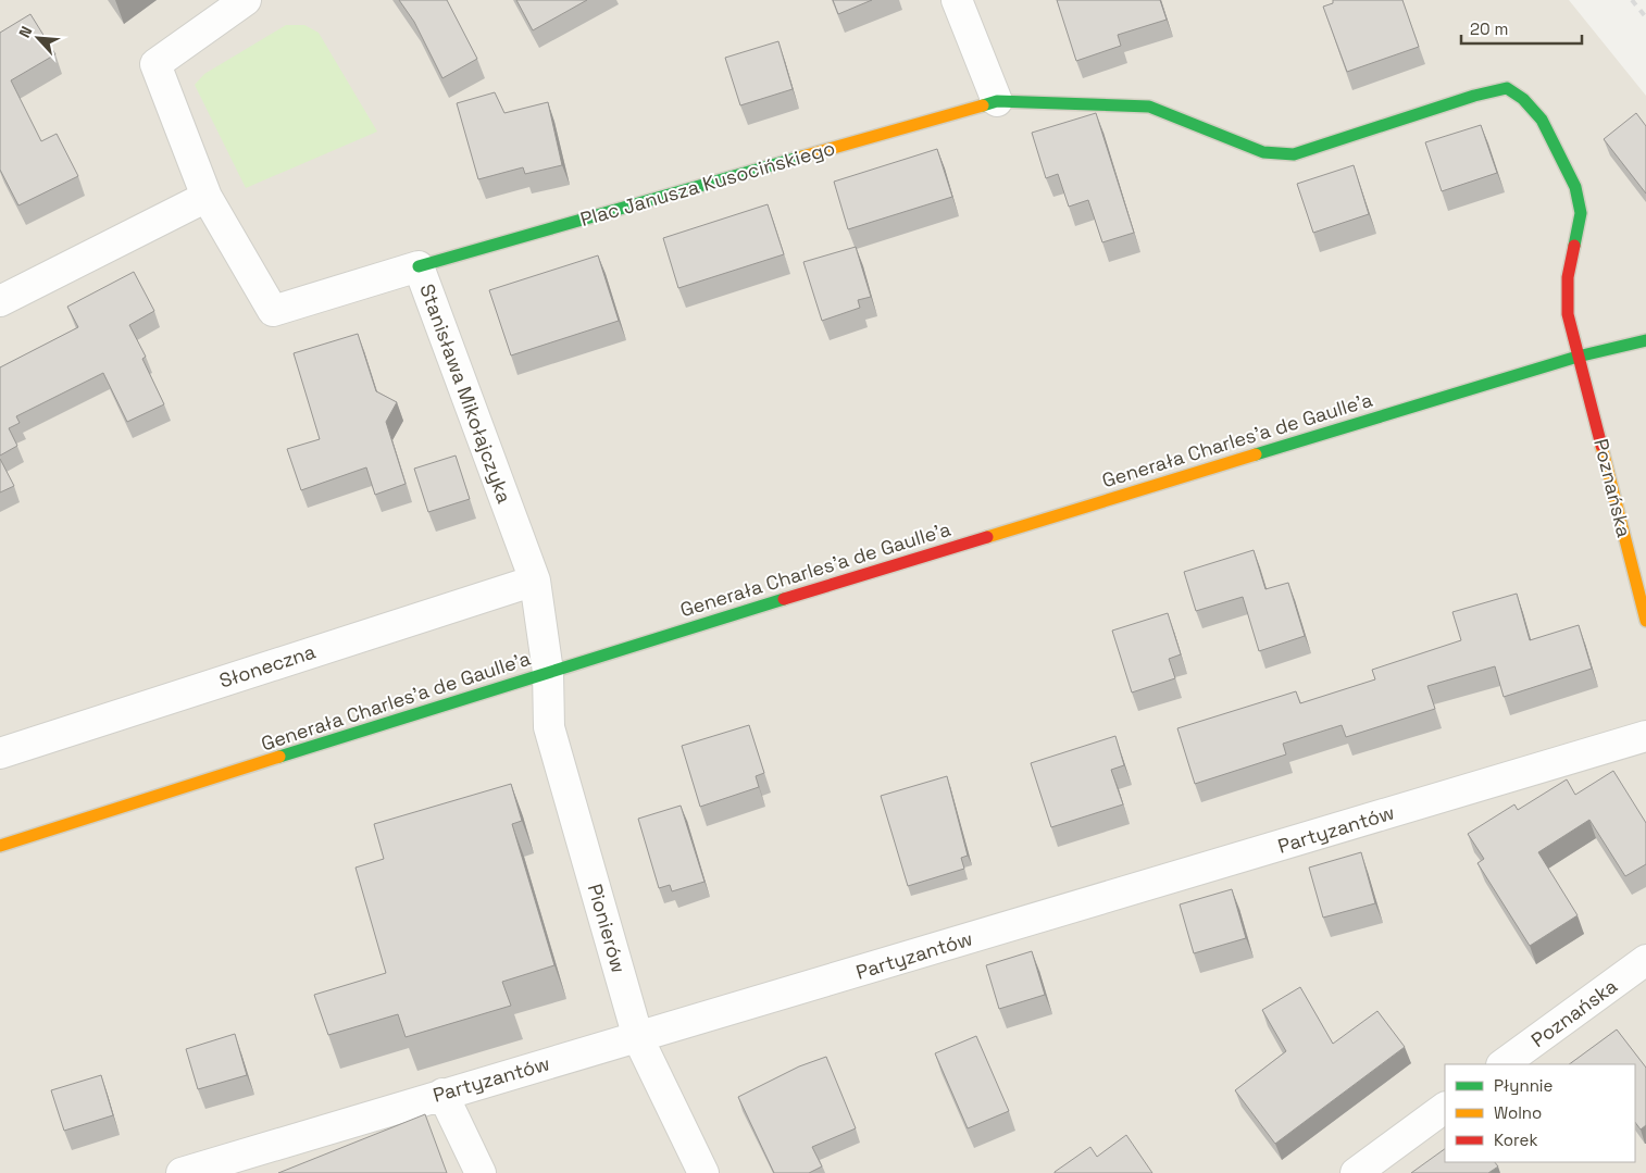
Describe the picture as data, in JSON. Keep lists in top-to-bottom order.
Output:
{
  "streets": {
    "main road": ["Plac Janusza Kusocińskiego", "Generała Charles'a de Gaulle'a", "Poznańska"],
    "street": [
      "Stanisława Mikołajczyka",
      "Słoneczna",
      "Partyzantów",
      "Pionierów"
    ]
  },
  "crossings": [
    ["Plac Janusza Kusocińskiego", "Stanisława Mikołajczyka"],
    ["Plac Janusza Kusocińskiego", "Generała Charles'a de Gaulle'a"],
    ["Plac Janusza Kusocińskiego", "Poznańska"],
    ["Stanisława Mikołajczyka", "Generała Charles'a de Gaulle'a"],
    ["Stanisława Mikołajczyka", "Słoneczna"],
    ["Stanisława Mikołajczyka", "Pionierów"],
    ["Generała Charles'a de Gaulle'a", "Poznańska"],
    ["Generała Charles'a de Gaulle'a", "Pionierów"],
    ["Partyzantów", "Pionierów"]
  ],
  "legend": ["Płynnie", "Wolno", "Korek"],
  "scale_bar": "20 m",
  "north": "top left"
}
